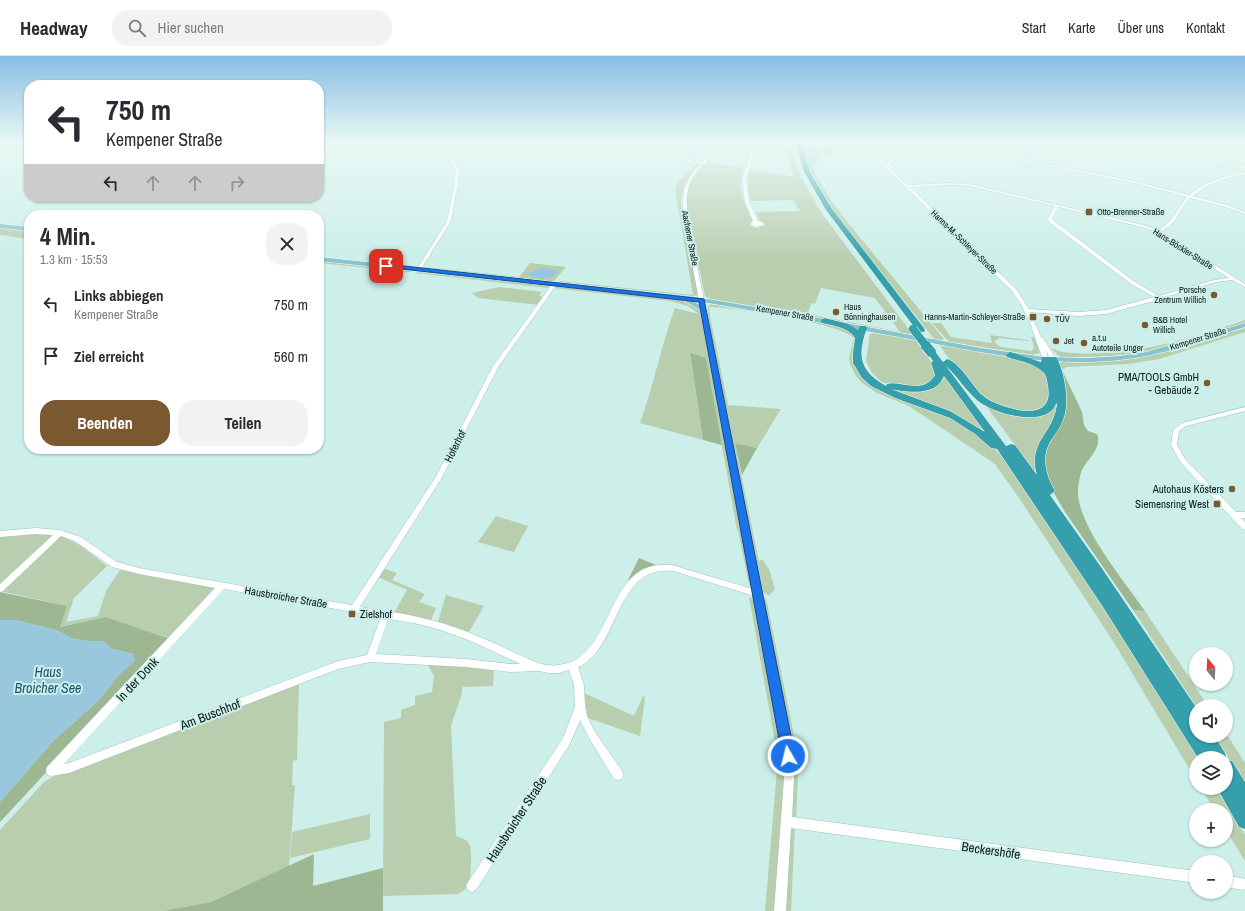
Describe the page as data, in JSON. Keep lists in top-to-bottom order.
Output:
{
  "streets": {
    "main road": ["Kempener Straße"],
    "street": [
      "Aachener Straße",
      "Hanns-M.-Schleyer-Straße",
      "Hans-Böckler-Straße",
      "Hoferhof",
      "Hausbroicher Straße",
      "In der Donk",
      "Am Buschhof",
      "Beckershöfe"
    ]
  },
  "crossings": [
    ["Aachener Straße", "Kempener Straße"],
    ["Hanns-M.-Schleyer-Straße", "Hans-Böckler-Straße"],
    ["Hanns-M.-Schleyer-Straße", "Kempener Straße"],
    ["Kempener Straße", "Hoferhof"],
    ["Hoferhof", "Hausbroicher Straße"],
    ["Hausbroicher Straße", "In der Donk"],
    ["Hausbroicher Straße", "Am Buschhof"],
    ["In der Donk", "Am Buschhof"]
  ],
  "water": ["Haus Broicher See"],
  "places": {
    "transit": [
      "Otto-Brenner-Straße",
      "Hanns-Martin-Schleyer-Straße",
      "Siemensring West",
      "Zielshof"
    ],
    "other": [
      "Porsche Zentrum Willich",
      "Haus Bönninghausen",
      "TÜV",
      "B&B Hotel Willich",
      "Jet",
      "a.t.u Autoteile Unger",
      "PMA/TOOLS GmbH - Gebäude 2",
      "Autohaus Kösters"
    ]
  },
  "north": "top",
  "page": {
    "header": "Headway",
    "search": "Hier suchen",
    "nav": [
      "Start",
      "Karte",
      "Über uns",
      "Kontakt"
    ],
    "turn": ["750 m", "Kempener Straße"],
    "heading": ["4 Min.", "1.3 km · 15:53"],
    "list": [
      {
        "name": "Links abbiegen",
        "note": "Kempener Straße",
        "value": "750 m"
      },
      {
        "name": "Ziel erreicht",
        "value": "560 m"
      }
    ],
    "buttons": ["Beenden", "Teilen"],
    "map_buttons": ["+", "−"]
  }
}
